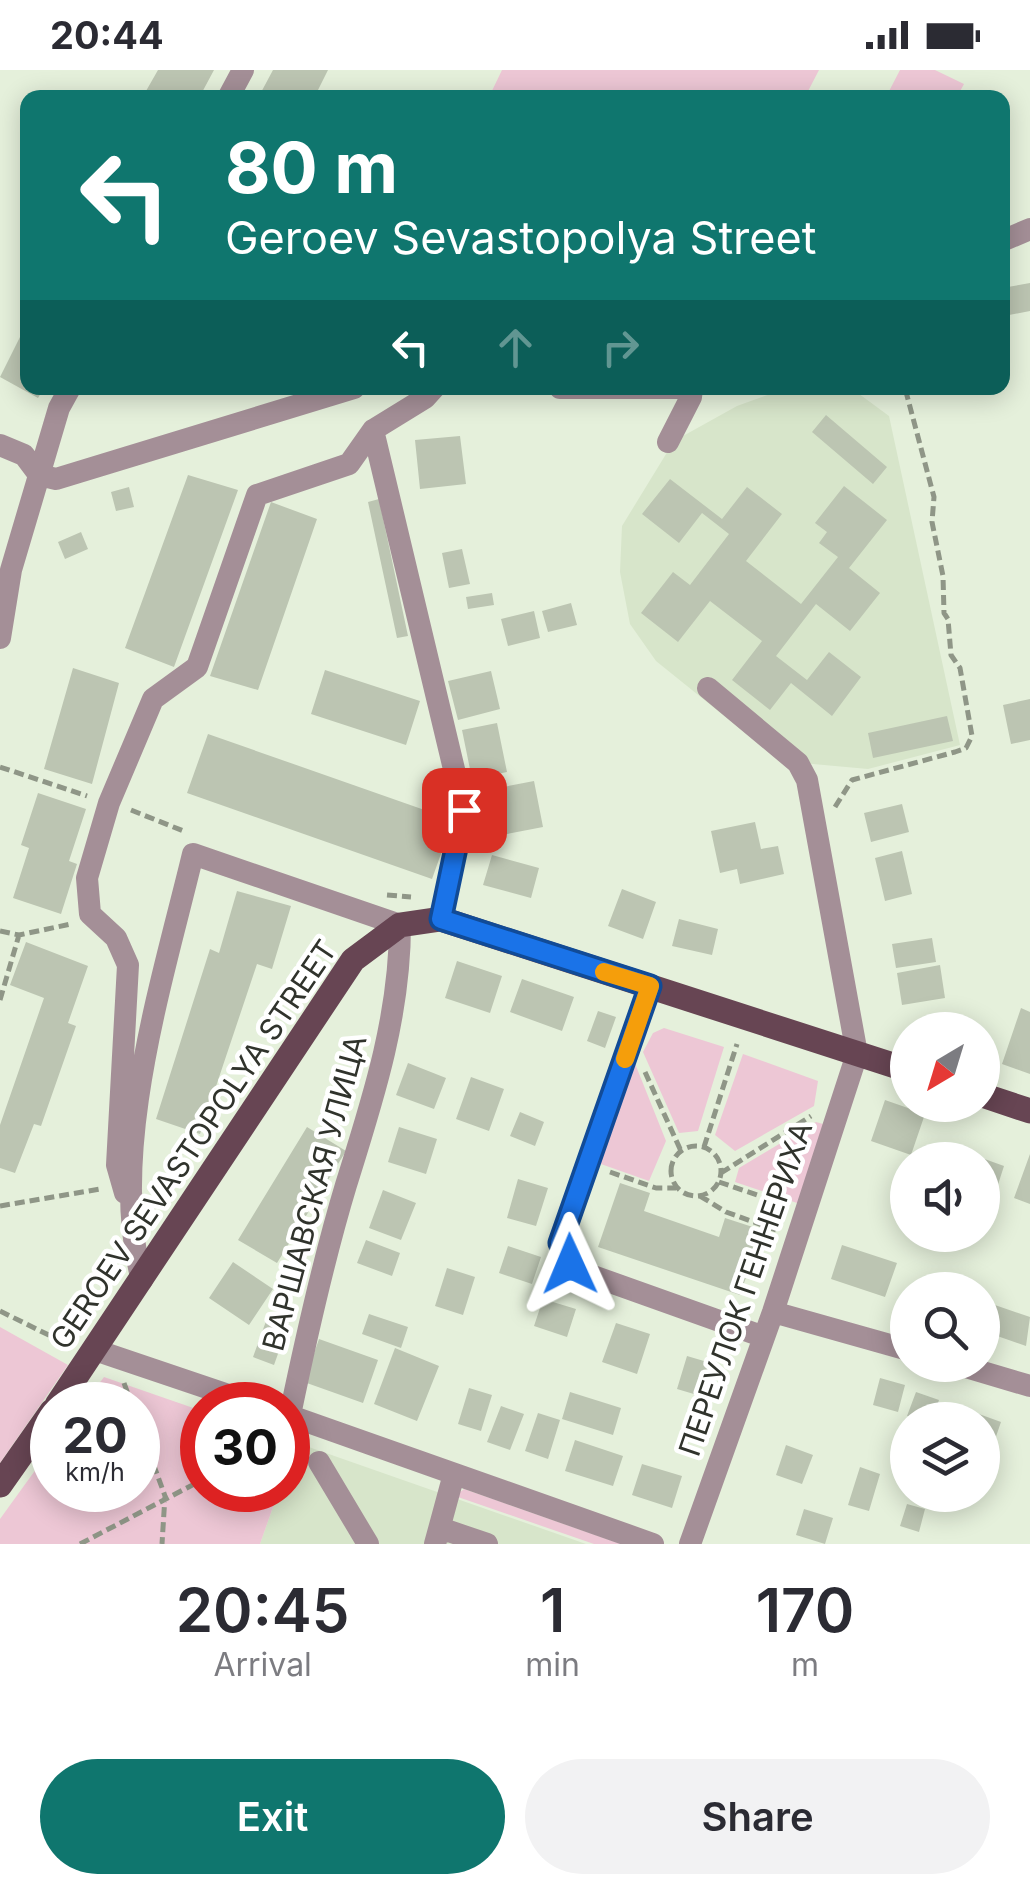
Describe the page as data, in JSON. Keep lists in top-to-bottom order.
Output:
{
  "streets": {
    "main road": ["GEROEV SEVASTOPOLYA STREET"],
    "street": ["ВАРШАВСКАЯ УЛИЦА", "ПЕРЕУЛОК ГЕННЕРИХА"]
  },
  "crossings": [
    ["GEROEV SEVASTOPOLYA STREET", "ВАРШАВСКАЯ УЛИЦА"],
    ["GEROEV SEVASTOPOLYA STREET", "ПЕРЕУЛОК ГЕННЕРИХА"]
  ],
  "north": "bottom left",
  "page": {
    "status": "20:44",
    "turn": ["80 m", "Geroev Sevastopolya Street"],
    "speed": "20 km/h",
    "limit": "30",
    "eta": [
      "20:45",
      "Arrival",
      "1",
      "min",
      "170",
      "m"
    ],
    "buttons": ["Exit", "Share"]
  }
}
